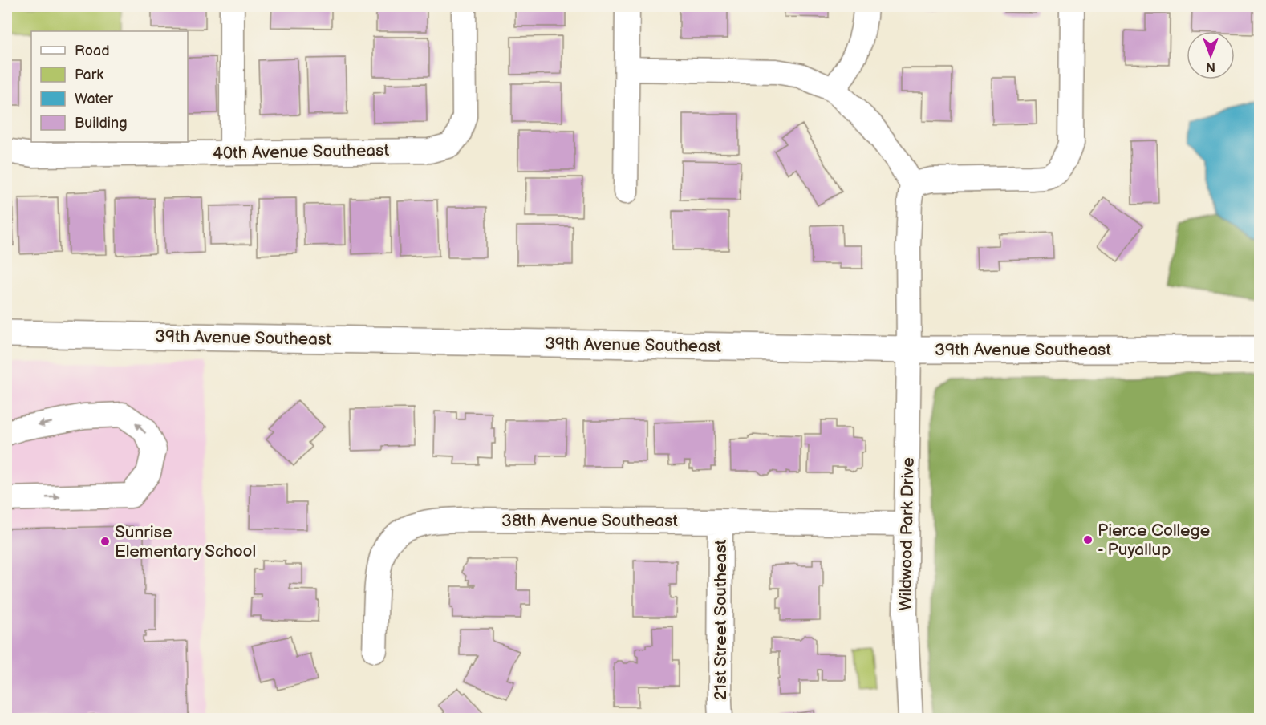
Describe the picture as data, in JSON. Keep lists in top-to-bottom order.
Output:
{
  "streets": {
    "main road": ["39th Avenue Southeast"],
    "street": [
      "40th Avenue Southeast",
      "38th Avenue Southeast",
      "Wildwood Park Drive",
      "21st Street Southeast"
    ]
  },
  "crossings": [
    ["39th Avenue Southeast", "Wildwood Park Drive"],
    ["38th Avenue Southeast", "Wildwood Park Drive"],
    ["38th Avenue Southeast", "21st Street Southeast"]
  ],
  "places": ["Pierce College - Puyallup", "Sunrise Elementary School"],
  "legend": [
    "Road",
    "Park",
    "Water",
    "Building"
  ],
  "north": "bottom"
}
